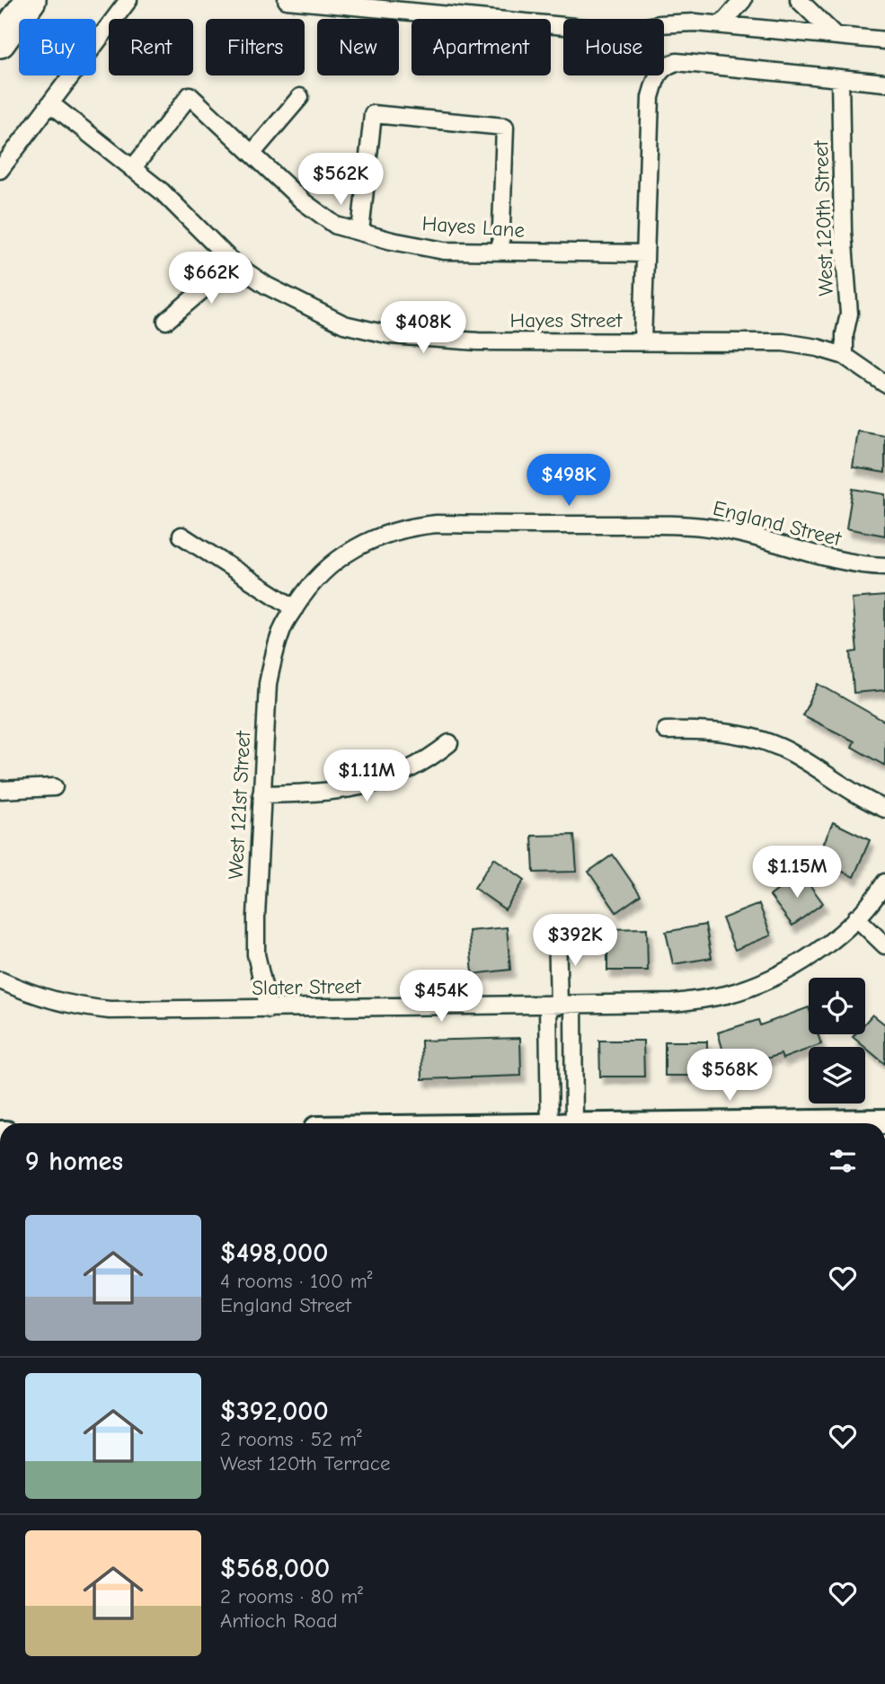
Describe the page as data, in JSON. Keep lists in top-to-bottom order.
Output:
{
  "streets": {
    "street": [
      "West 120th Street",
      "Hayes Lane",
      "Hayes Street",
      "England Street",
      "West 121st Street",
      "Slater Street"
    ]
  },
  "crossings": [
    ["West 120th Street", "Hayes Street"],
    ["Hayes Lane", "Hayes Street"],
    ["England Street", "West 121st Street"],
    ["West 121st Street", "Slater Street"]
  ],
  "page": {
    "chip": [
      "Buy",
      "Rent",
      "Filters",
      "New",
      "Apartment",
      "House"
    ],
    "price": [
      "$562K",
      "$662K",
      "$408K",
      "$498K",
      "$1.11M",
      "$1.15M",
      "$392K",
      "$454K",
      "$568K"
    ],
    "heading": "9 homes",
    "list": [
      {
        "name": "$498,000",
        "note": "4 rooms · 100 m² · England Street"
      },
      {
        "name": "$392,000",
        "note": "2 rooms · 52 m² · West 120th Terrace"
      },
      {
        "name": "$568,000",
        "note": "2 rooms · 80 m² · Antioch Road"
      }
    ]
  }
}
